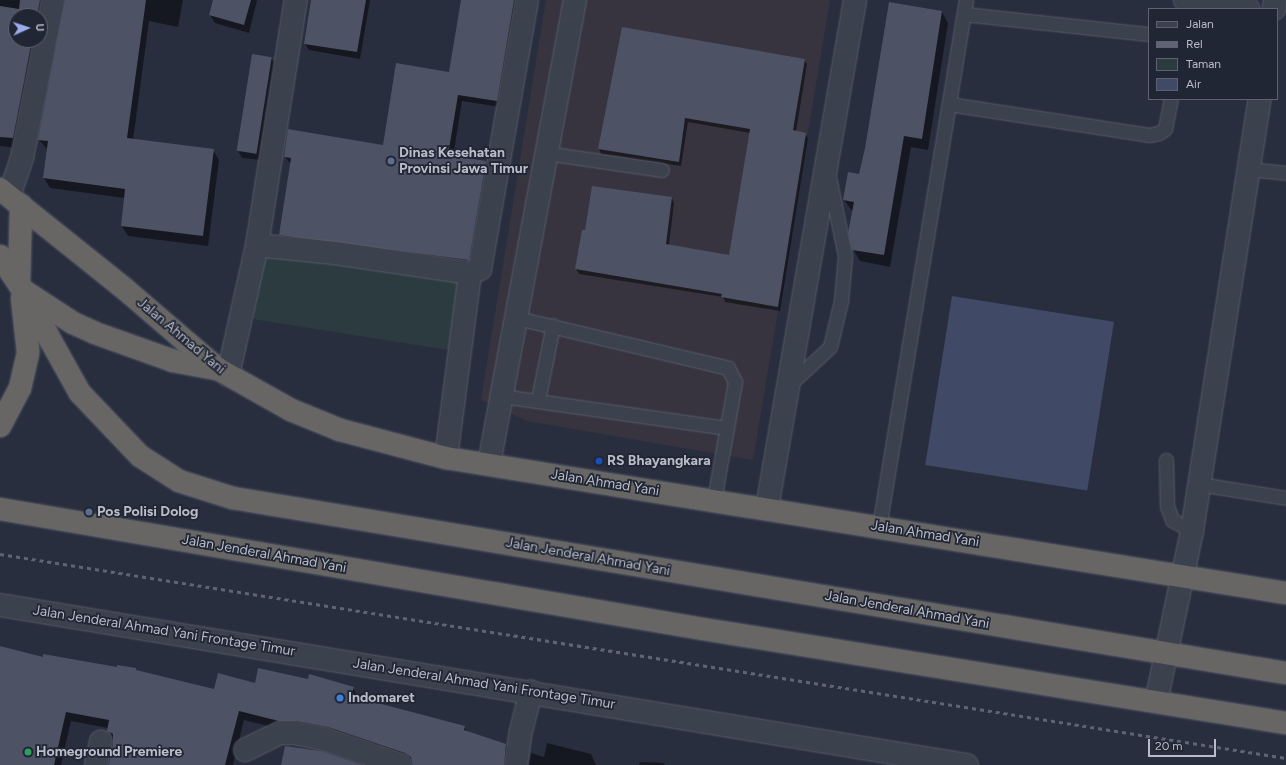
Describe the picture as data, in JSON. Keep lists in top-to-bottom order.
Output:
{
  "streets": {
    "highway": ["Jalan Ahmad Yani", "Jalan Jenderal Ahmad Yani"],
    "street": ["Jalan Jenderal Ahmad Yani Frontage Timur"]
  },
  "places": [
    "Dinas Kesehatan Provinsi Jawa Timur",
    "RS Bhayangkara",
    "Pos Polisi Dolog",
    "Indomaret",
    "Homeground Premiere"
  ],
  "legend": [
    "Jalan",
    "Rel",
    "Taman",
    "Air"
  ],
  "scale_bar": "20 m",
  "north": "right"
}
